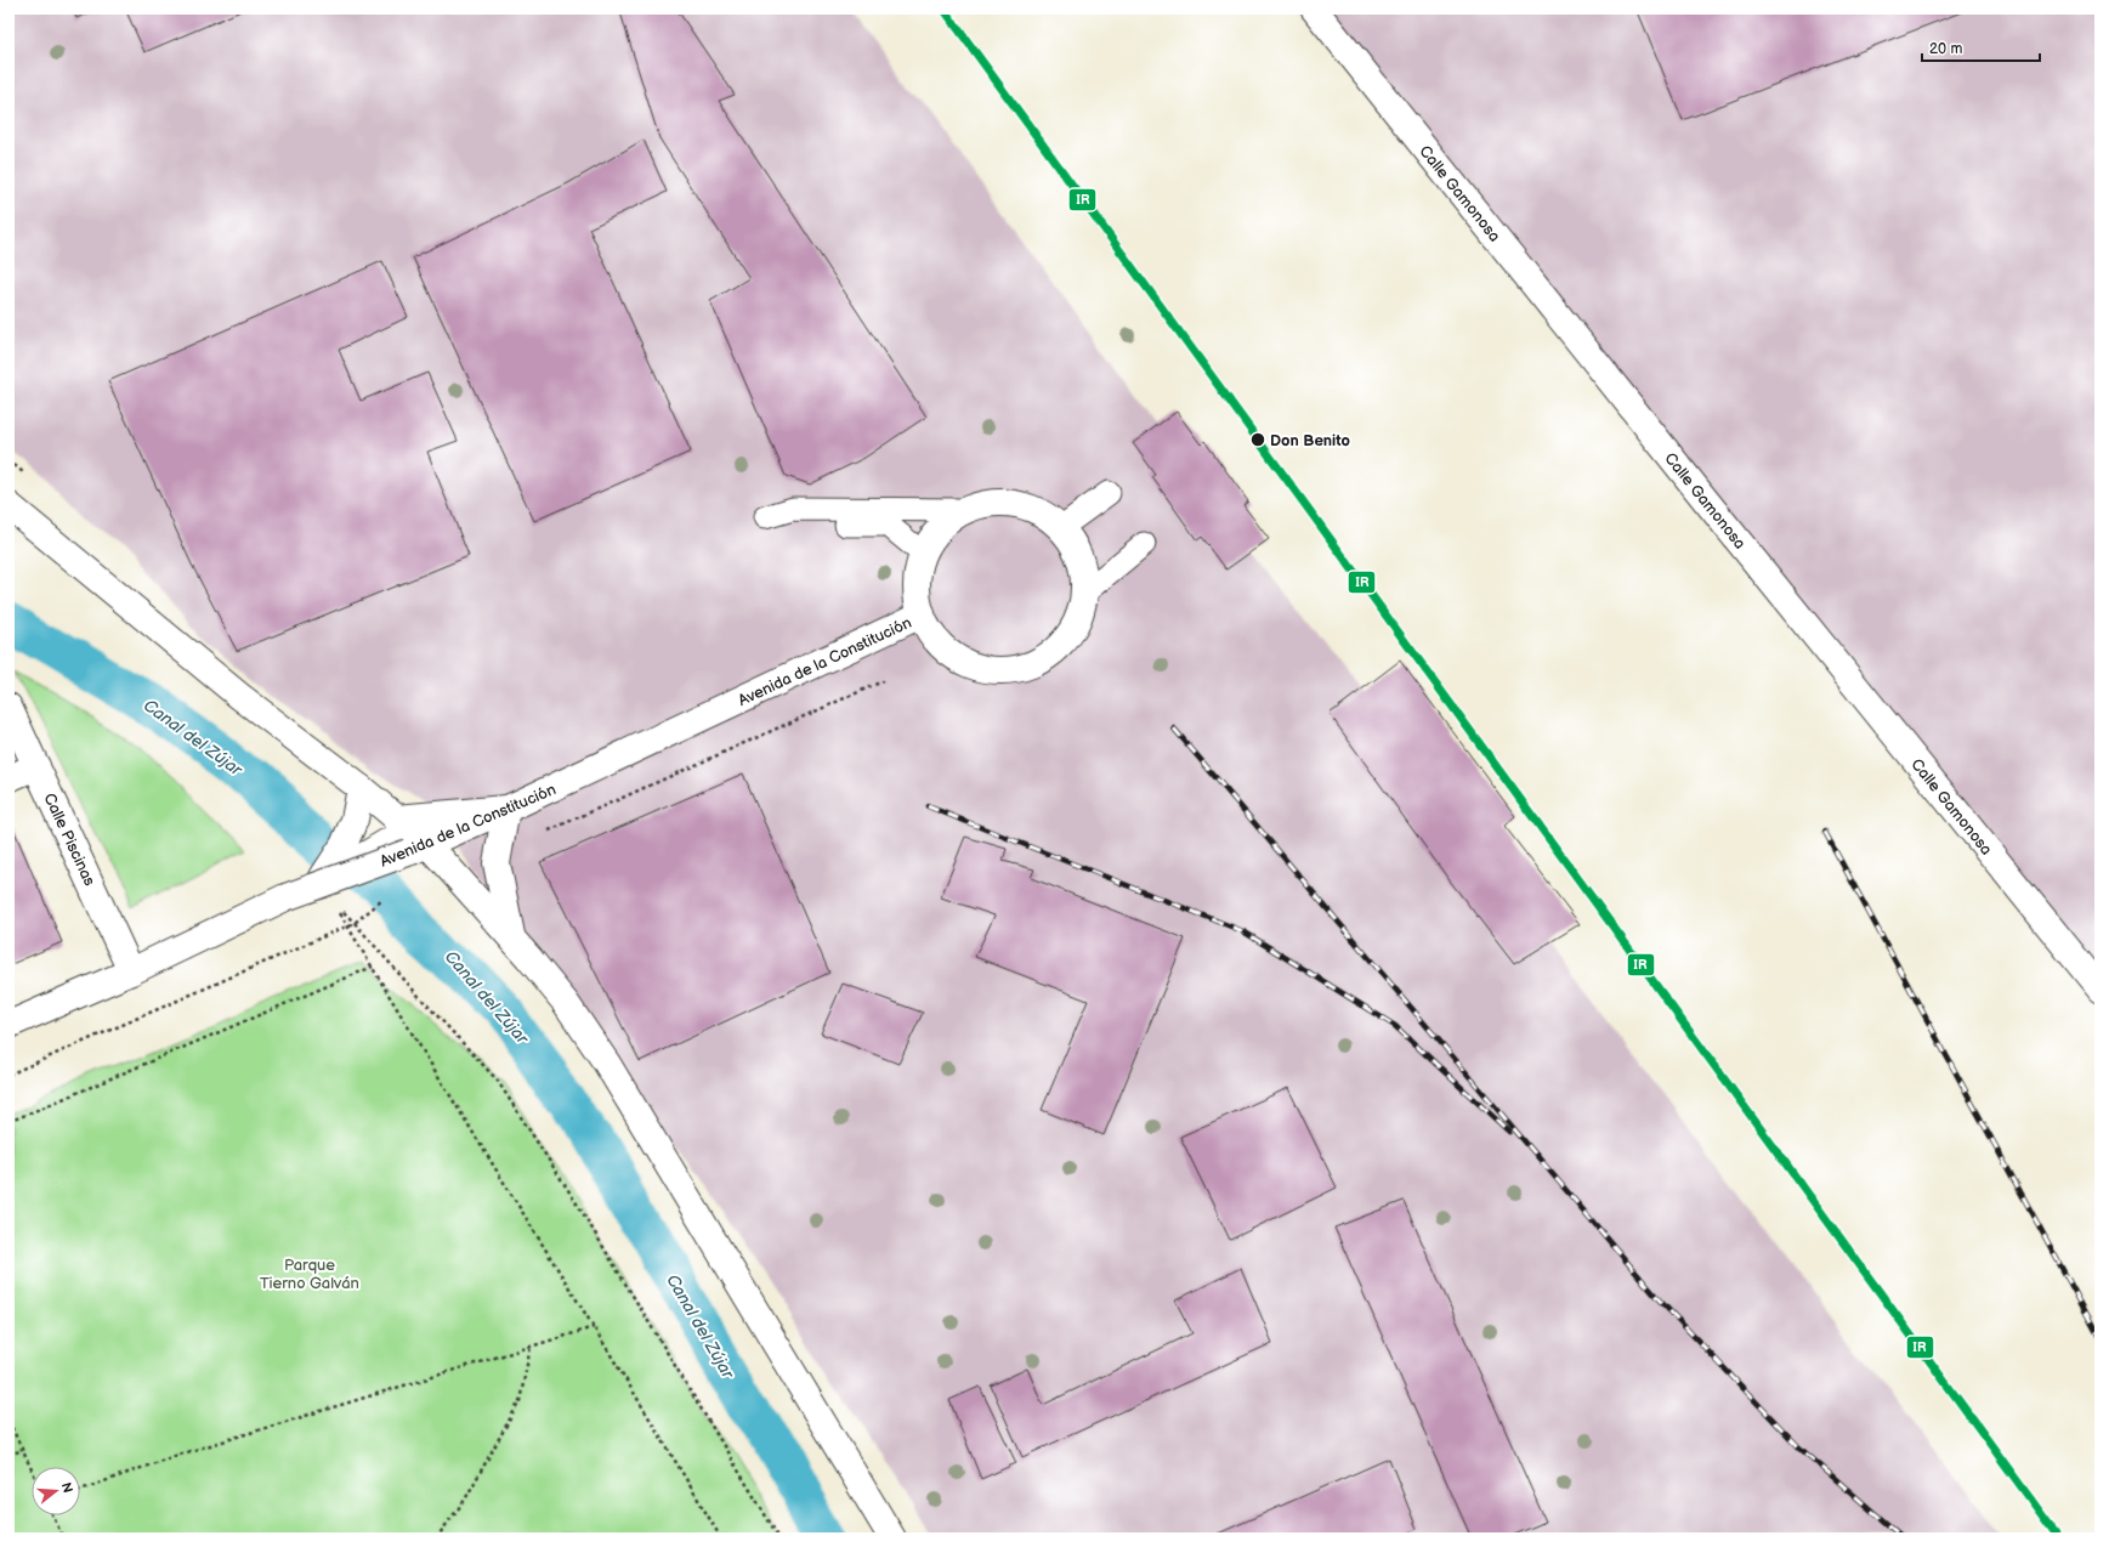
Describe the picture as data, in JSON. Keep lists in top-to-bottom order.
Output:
{
  "streets": {
    "street": ["Calle Gamonosa", "Avenida de la Constitución", "Calle Piscinas"]
  },
  "crossings": [
    ["Avenida de la Constitución", "Calle Piscinas"]
  ],
  "water": ["Canal del Zújar"],
  "parks": ["Parque Tierno Galván"],
  "places": ["Don Benito"],
  "lines": ["transit line IR"],
  "scale_bar": "20 m",
  "north": "right"
}
